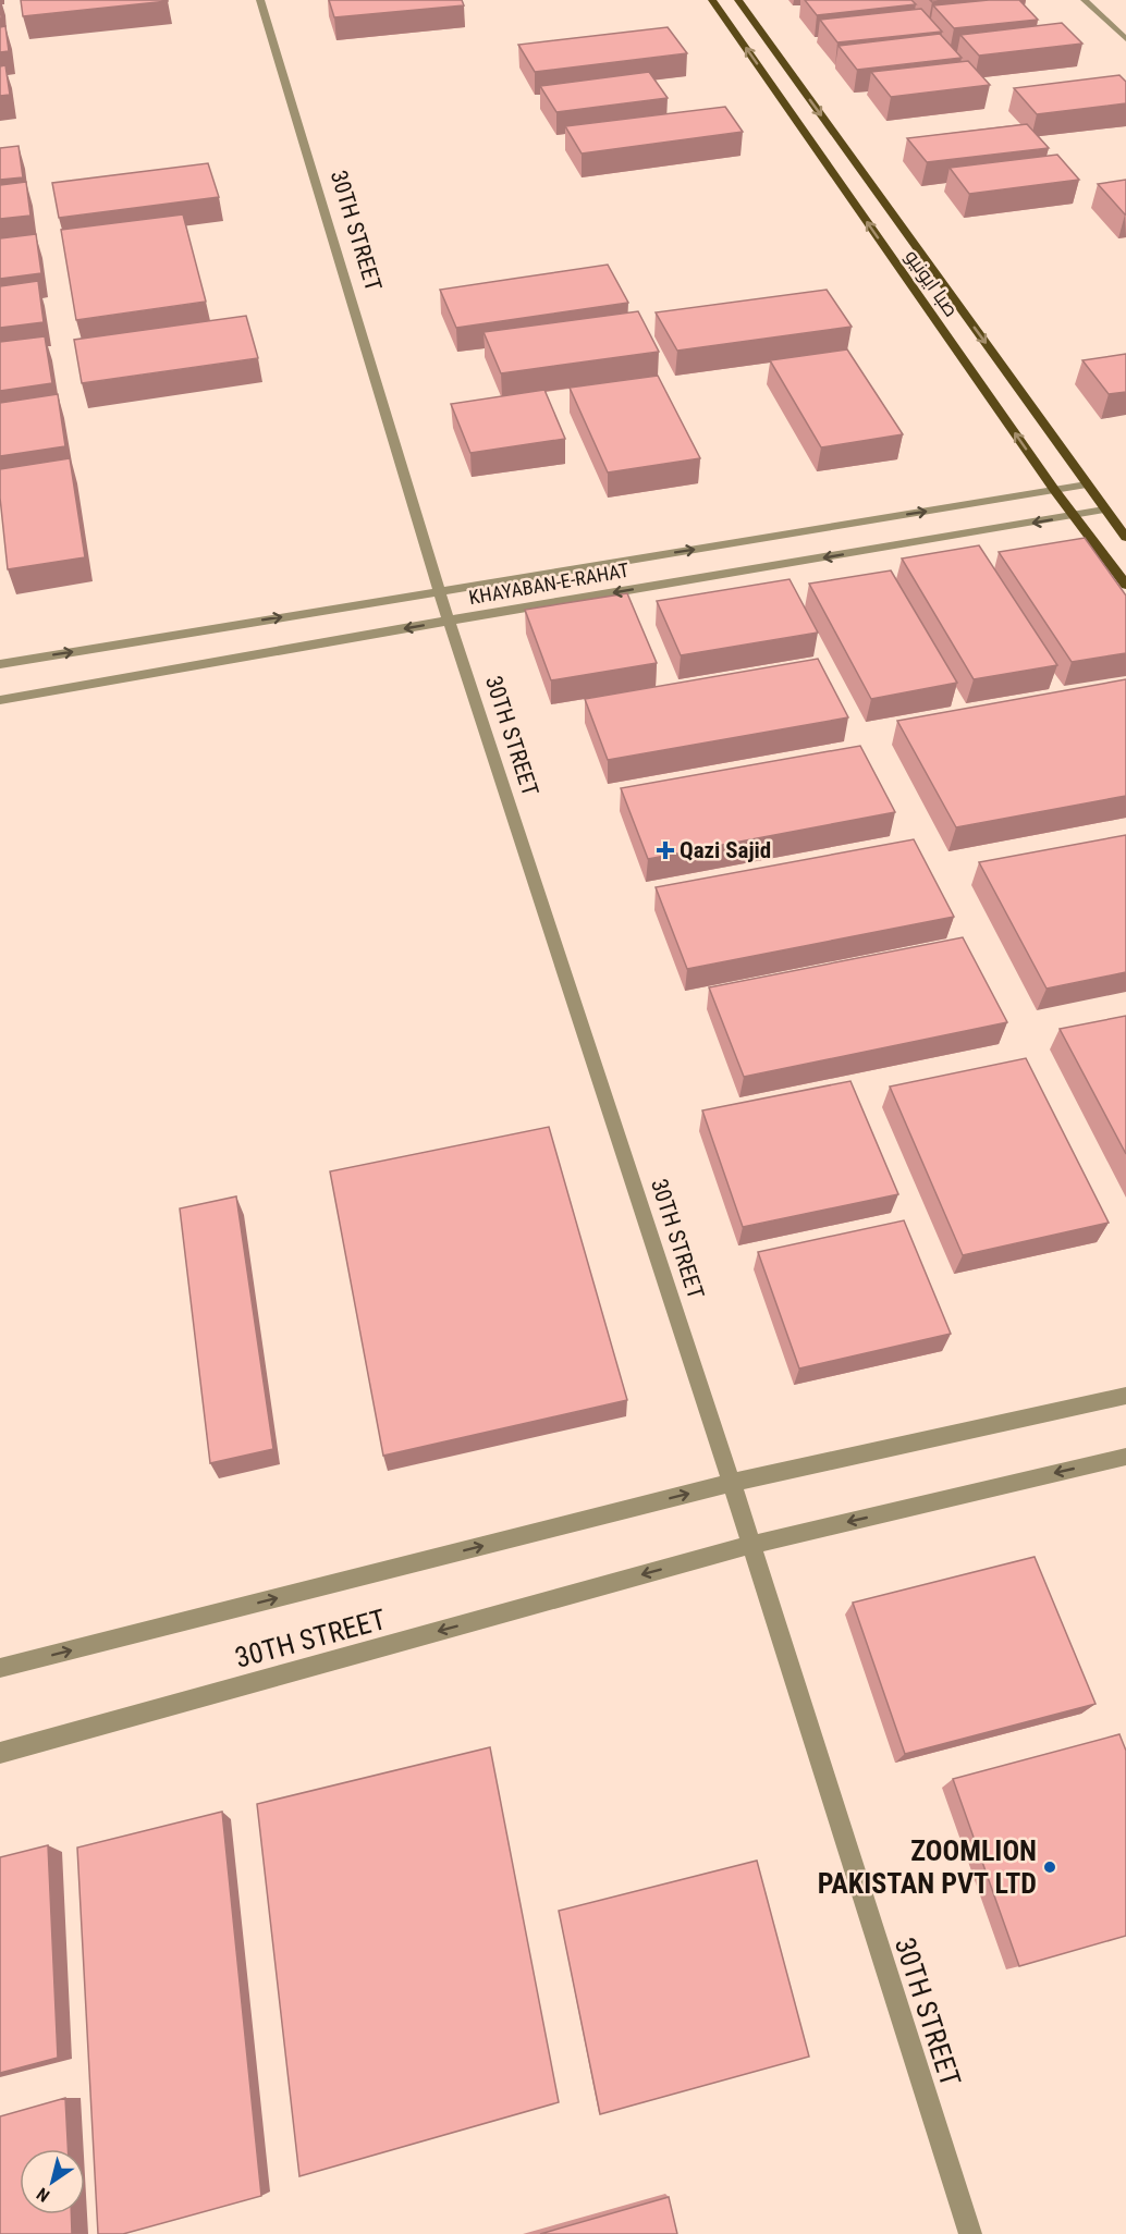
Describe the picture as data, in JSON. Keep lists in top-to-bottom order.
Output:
{
  "streets": {
    "main road": ["صبا ایونیو"],
    "street": ["30TH STREET", "KHAYABAN-E-RAHAT"]
  },
  "crossings": [
    ["30TH STREET", "KHAYABAN-E-RAHAT"],
    ["صبا ایونیو", "KHAYABAN-E-RAHAT"]
  ],
  "places": {
    "health": ["Qazi Sajid"],
    "other": ["ZOOMLION PAKISTAN PVT LTD"]
  },
  "north": "bottom left"
}
